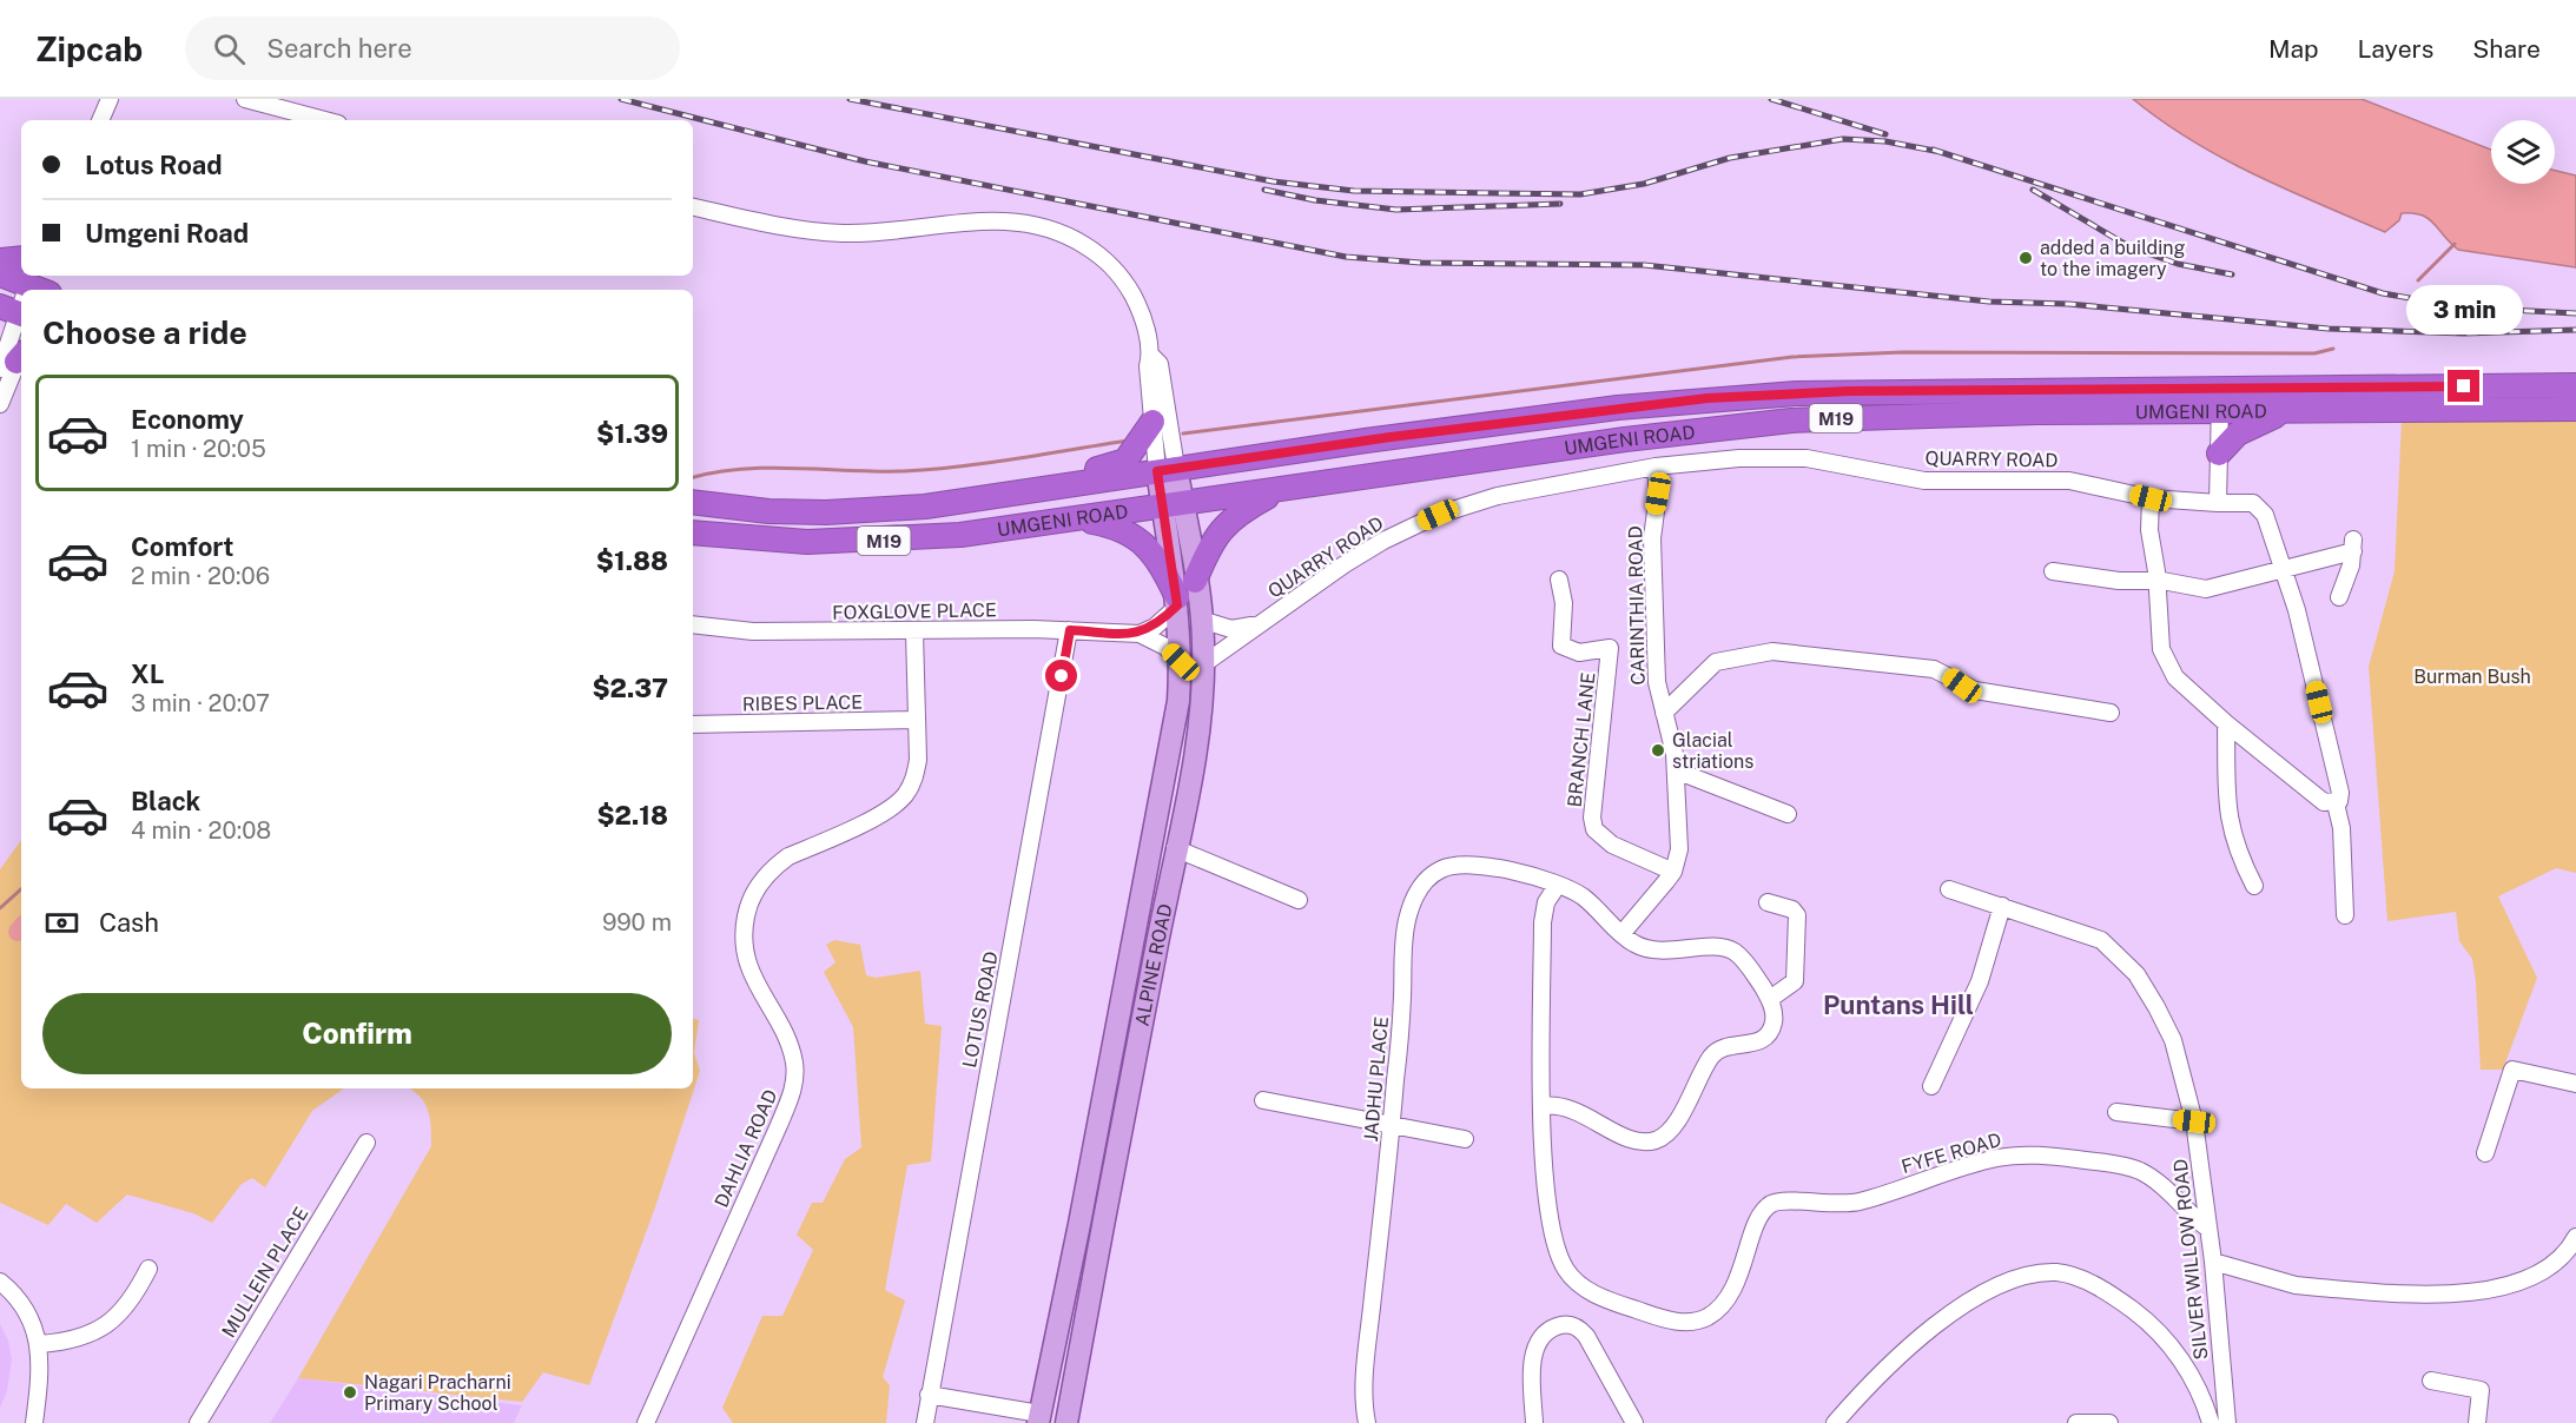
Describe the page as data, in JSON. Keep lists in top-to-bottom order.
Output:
{
  "streets": {
    "highway": ["UMGENI ROAD", "M19"],
    "main road": ["ALPINE ROAD"],
    "street": [
      "QUARRY ROAD",
      "CARINTHIA ROAD",
      "FOXGLOVE PLACE",
      "RIBES PLACE",
      "BRANCH LANE",
      "LOTUS ROAD",
      "JADHU PLACE",
      "DAHLIA ROAD",
      "FYFE ROAD",
      "SILVER WILLOW ROAD",
      "MULLEIN PLACE"
    ]
  },
  "crossings": [
    ["UMGENI ROAD", "ALPINE ROAD"],
    ["QUARRY ROAD", "CARINTHIA ROAD"],
    ["QUARRY ROAD", "ALPINE ROAD"],
    ["CARINTHIA ROAD", "BRANCH LANE"],
    ["CARINTHIA ROAD", "JADHU PLACE"],
    ["FOXGLOVE PLACE", "ALPINE ROAD"],
    ["FOXGLOVE PLACE", "LOTUS ROAD"],
    ["FOXGLOVE PLACE", "DAHLIA ROAD"],
    ["RIBES PLACE", "DAHLIA ROAD"],
    ["FYFE ROAD", "SILVER WILLOW ROAD"]
  ],
  "districts": ["Puntans Hill"],
  "parks": ["Burman Bush"],
  "places": ["added a building to the imagery", "Glacial striations", "Nagari Pracharni Primary School"],
  "page": {
    "header": "Zipcab",
    "search": "Search here",
    "nav": ["Map", "Layers", "Share"],
    "banner": ["Lotus Road", "Umgeni Road"],
    "bubble": "3 min",
    "heading": "Choose a ride",
    "list": [
      {
        "name": "Economy",
        "note": "1 min · 20:05",
        "value": "$1.39"
      },
      {
        "name": "Comfort",
        "note": "2 min · 20:06",
        "value": "$1.88"
      },
      {
        "name": "XL",
        "note": "3 min · 20:07",
        "value": "$2.37"
      },
      {
        "name": "Black",
        "note": "4 min · 20:08",
        "value": "$2.18"
      }
    ],
    "pay": ["Cash", "990 m"],
    "buttons": "Confirm"
  }
}
